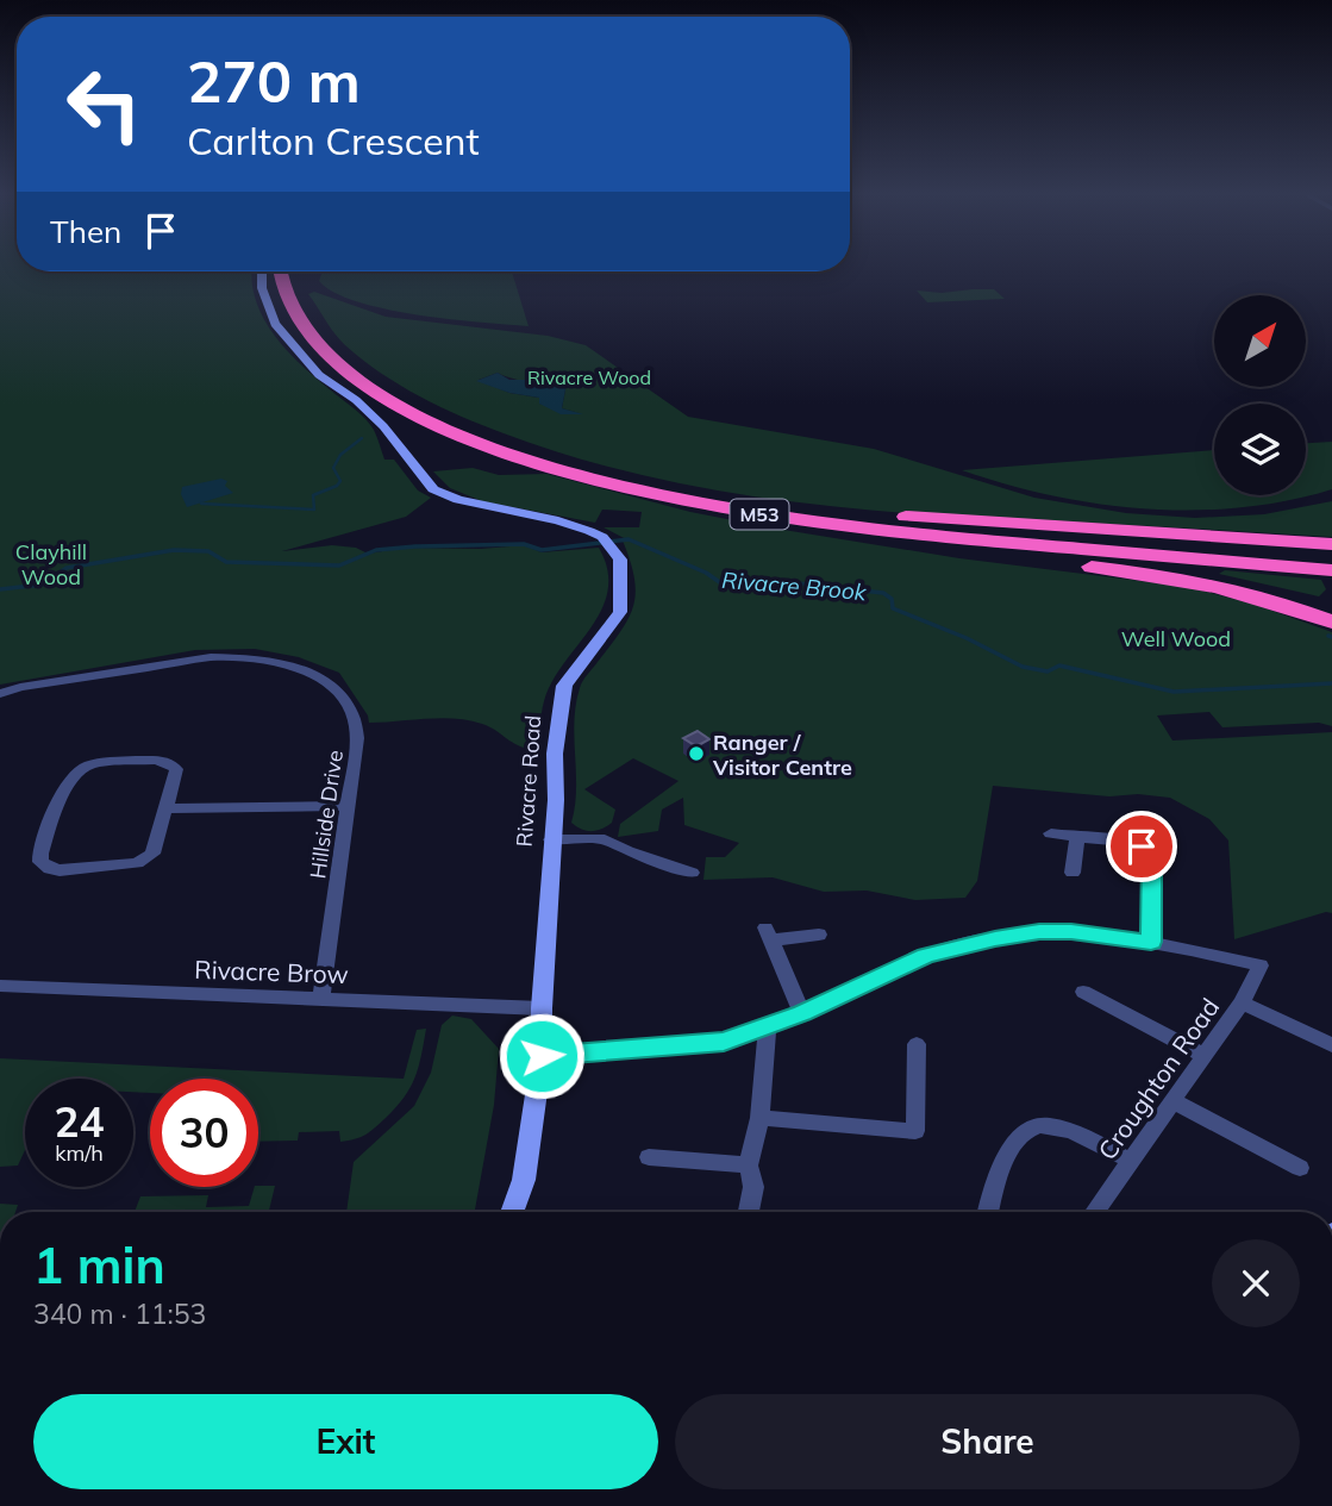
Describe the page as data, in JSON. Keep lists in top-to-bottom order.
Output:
{
  "streets": {
    "highway": ["M53"],
    "main road": ["Rivacre Road"],
    "street": ["Hillside Drive", "Rivacre Brow", "Croughton Road"]
  },
  "crossings": [
    ["Rivacre Road", "Rivacre Brow"],
    ["Hillside Drive", "Rivacre Brow"]
  ],
  "water": ["Rivacre Brook"],
  "parks": ["Rivacre Wood", "Clayhill Wood", "Well Wood"],
  "places": ["Ranger / Visitor Centre"],
  "north": "top right",
  "page": {
    "turn": ["270 m", "Carlton Crescent"],
    "then": "Then",
    "speed": "24 km/h",
    "limit": "30",
    "heading": ["1 min", "340 m · 11:53"],
    "buttons": ["Exit", "Share"]
  }
}
